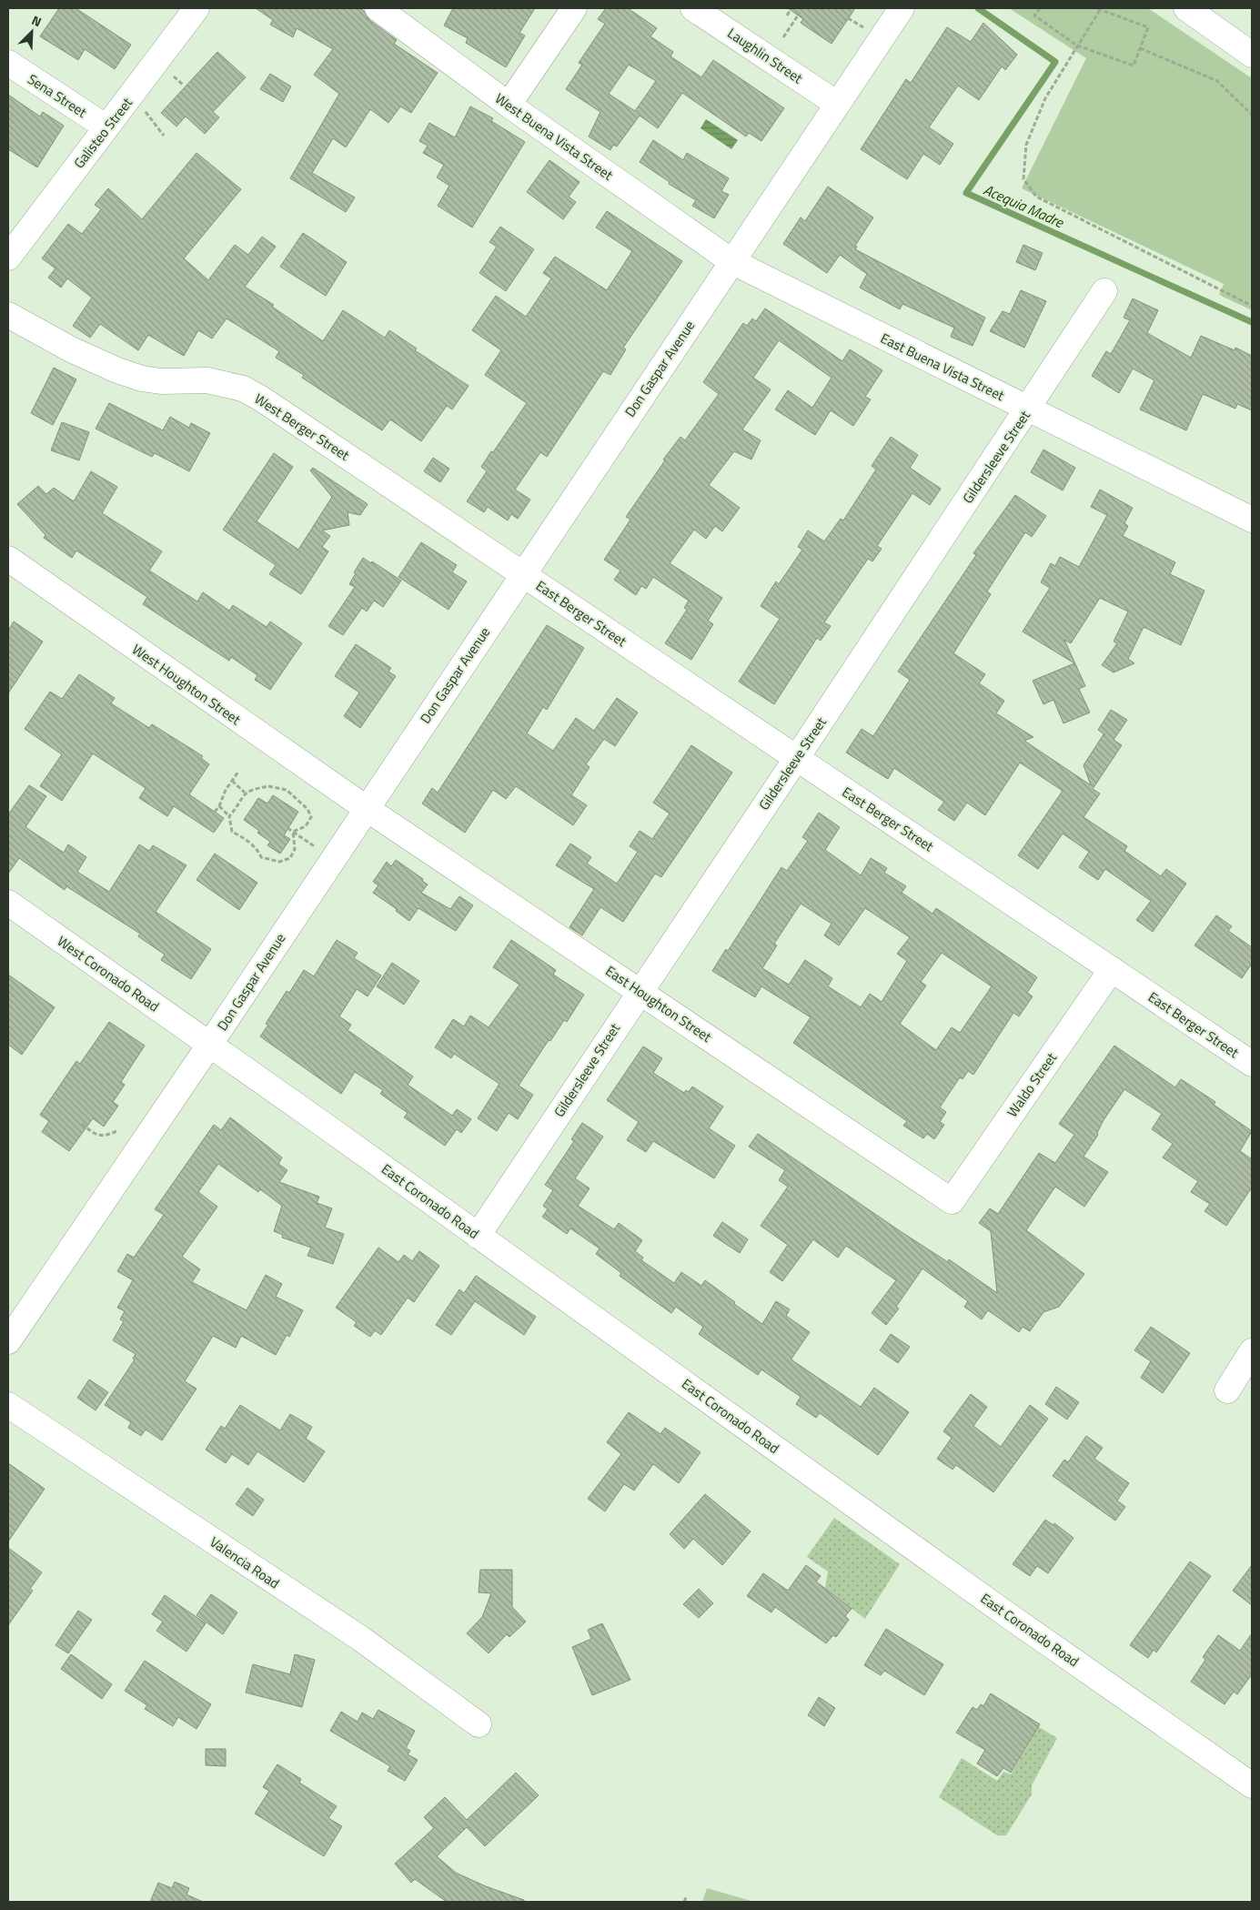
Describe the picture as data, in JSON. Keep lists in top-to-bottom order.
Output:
{
  "streets": {
    "street": [
      "Laughlin Street",
      "Sena Street",
      "Galisteo Street",
      "West Buena Vista Street",
      "East Buena Vista Street",
      "Don Gaspar Avenue",
      "West Berger Street",
      "Gildersleeve Street",
      "East Berger Street",
      "West Houghton Street",
      "West Coronado Road",
      "East Houghton Street",
      "Waldo Street",
      "East Coronado Road",
      "Valencia Road"
    ]
  },
  "crossings": [
    ["Laughlin Street", "Don Gaspar Avenue"],
    ["Sena Street", "Galisteo Street"],
    ["West Buena Vista Street", "East Buena Vista Street"],
    ["West Buena Vista Street", "Don Gaspar Avenue"],
    ["East Buena Vista Street", "Don Gaspar Avenue"],
    ["East Buena Vista Street", "Gildersleeve Street"],
    ["Don Gaspar Avenue", "West Berger Street"],
    ["Don Gaspar Avenue", "East Berger Street"],
    ["Don Gaspar Avenue", "West Houghton Street"],
    ["Don Gaspar Avenue", "West Coronado Road"],
    ["Don Gaspar Avenue", "East Houghton Street"],
    ["Don Gaspar Avenue", "East Coronado Road"],
    ["West Berger Street", "East Berger Street"],
    ["Gildersleeve Street", "East Berger Street"],
    ["Gildersleeve Street", "East Houghton Street"],
    ["Gildersleeve Street", "East Coronado Road"],
    ["East Berger Street", "Waldo Street"],
    ["West Houghton Street", "East Houghton Street"],
    ["West Coronado Road", "East Coronado Road"],
    ["East Houghton Street", "Waldo Street"]
  ],
  "water": ["Acequia Madre"],
  "north": "top right"
}
